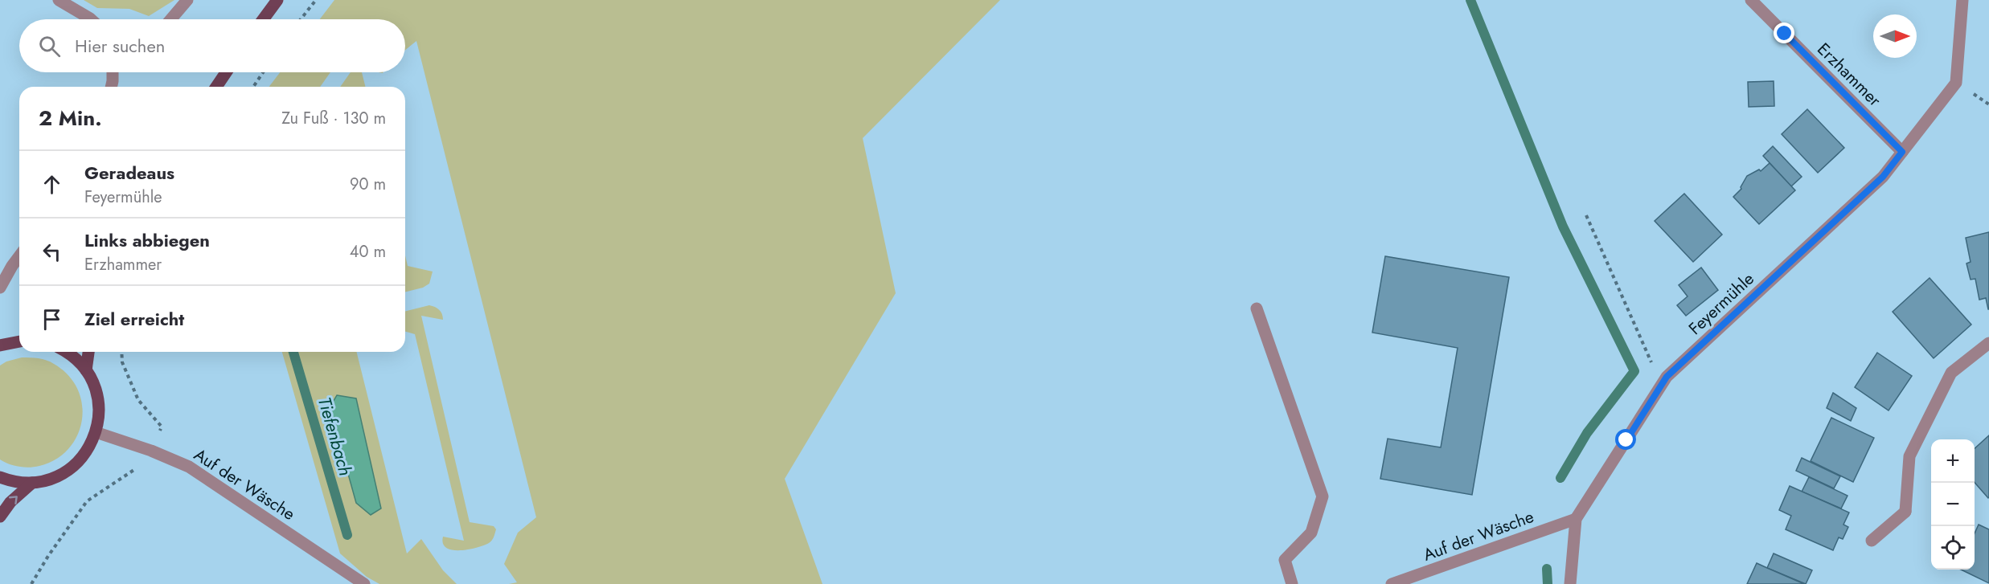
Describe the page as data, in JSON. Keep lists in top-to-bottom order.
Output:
{
  "streets": {
    "street": ["Erzhammer", "Feyermühle", "Auf der Wäsche"]
  },
  "crossings": [
    ["Erzhammer", "Feyermühle"],
    ["Feyermühle", "Auf der Wäsche"]
  ],
  "water": ["Tiefenbach"],
  "north": "right",
  "page": {
    "search": "Hier suchen",
    "heading": ["2 Min.", "Zu Fuß · 130 m"],
    "list": [
      ["Geradeaus", "Feyermühle", "90 m"],
      ["Links abbiegen", "Erzhammer", "40 m"],
      "Ziel erreicht"
    ],
    "map_buttons": ["+", "−"]
  }
}
